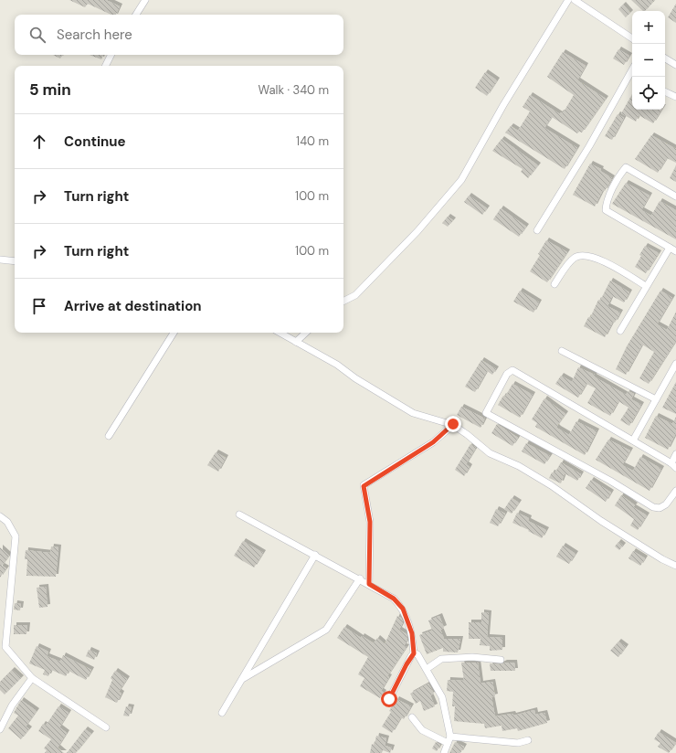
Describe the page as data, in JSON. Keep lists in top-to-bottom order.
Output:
{
  "page": {
    "map_buttons": ["+", "−"],
    "search": "Search here",
    "heading": ["5 min", "Walk · 340 m"],
    "list": [
      ["Continue", "140 m"],
      ["Turn right", "100 m"],
      ["Turn right", "100 m"],
      "Arrive at destination"
    ]
  }
}
